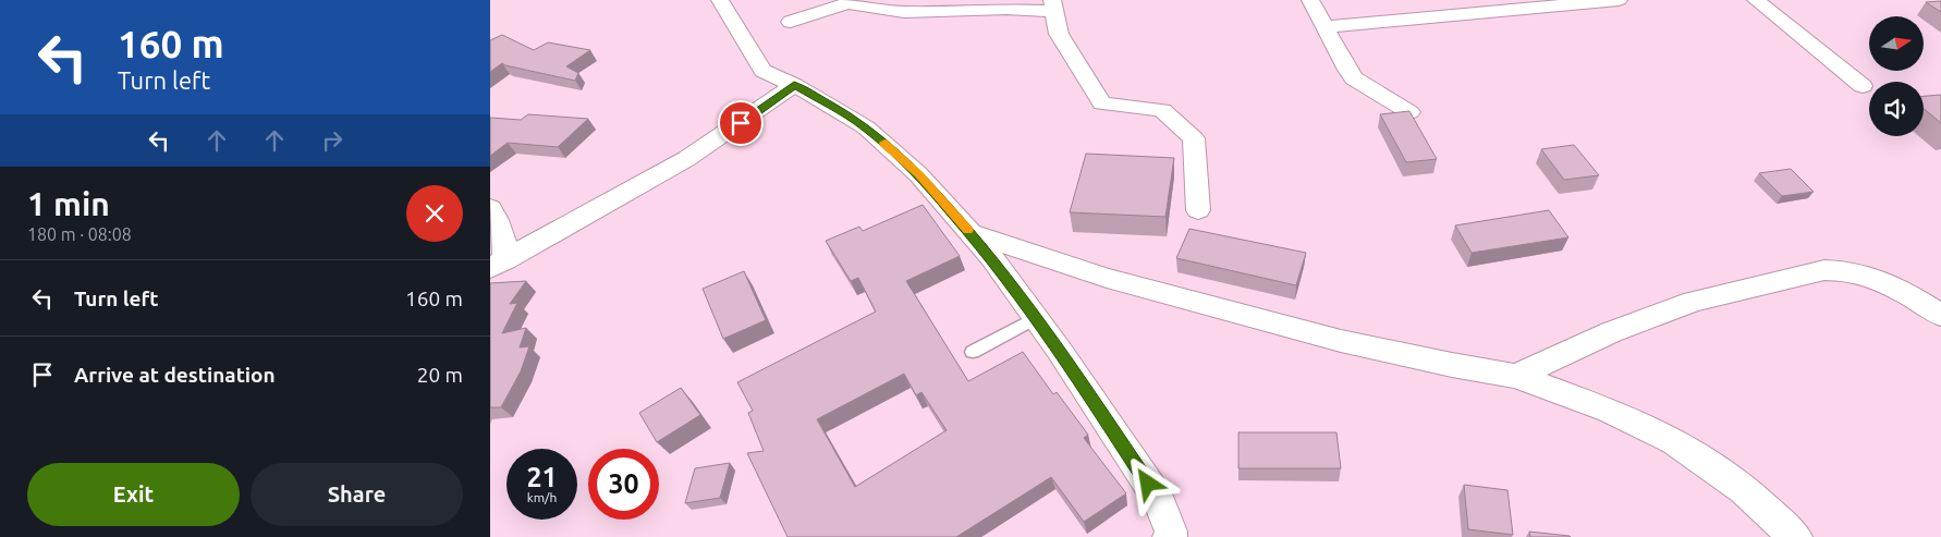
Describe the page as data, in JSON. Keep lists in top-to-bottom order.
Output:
{
  "north": "right",
  "page": {
    "turn": ["160 m", "Turn left"],
    "heading": ["1 min", "180 m · 08:08"],
    "list": [
      {
        "name": "Turn left",
        "value": "160 m"
      },
      {
        "name": "Arrive at destination",
        "value": "20 m"
      }
    ],
    "speed": "21 km/h",
    "limit": "30",
    "buttons": ["Exit", "Share"]
  }
}
